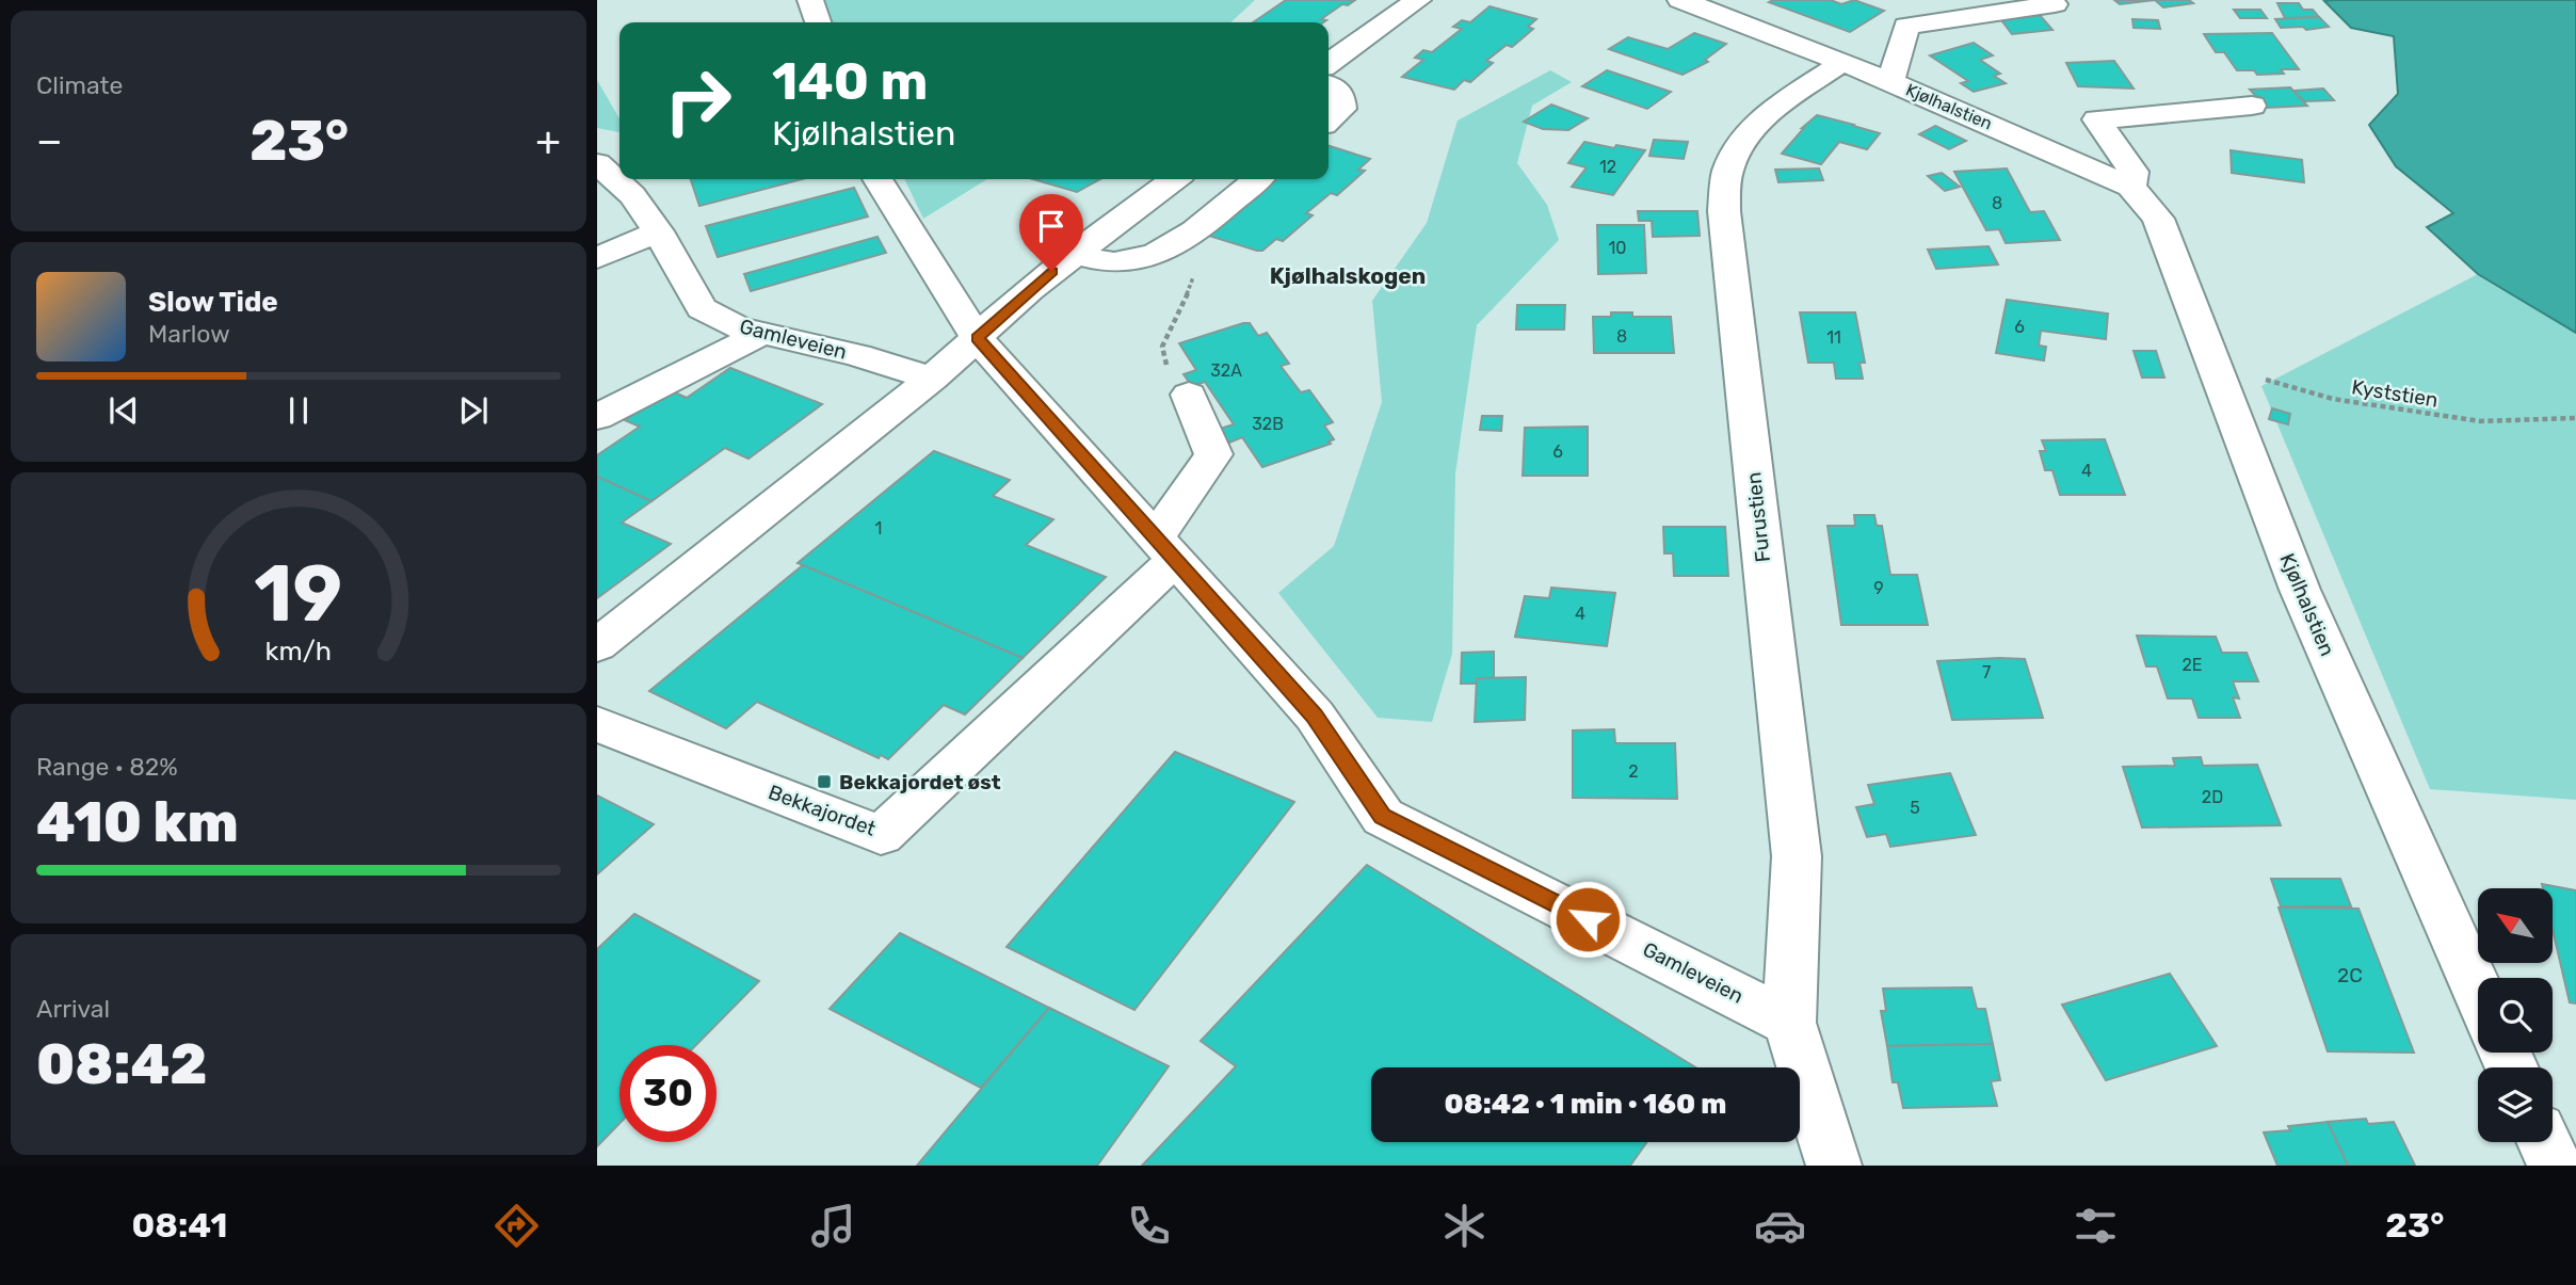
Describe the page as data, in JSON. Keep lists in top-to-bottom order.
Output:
{
  "streets": {
    "street": [
      "Kjølhalstien",
      "Gamleveien",
      "Furustien",
      "Bekkajordet"
    ],
    "path": ["Kyststien"]
  },
  "crossings": [
    ["Kjølhalstien", "Kyststien"],
    ["Kjølhalstien", "Furustien"],
    ["Gamleveien", "Furustien"],
    ["Gamleveien", "Bekkajordet"]
  ],
  "districts": ["Kjølhalskogen"],
  "places": {
    "transit": ["Bekkajordet øst"]
  },
  "house_numbers": [
    "12",
    "8",
    "10",
    "6",
    "8",
    "11",
    "32A",
    "32B",
    "6",
    "4",
    "1",
    "9",
    "4",
    "2E",
    "7",
    "2",
    "2D",
    "5",
    "2C"
  ],
  "north": "top left",
  "page": {
    "tile": [
      "Climate",
      ["Range · 82%", "410 km"],
      ["Arrival", "08:42"]
    ],
    "turn": ["140 m", "Kjølhalstien"],
    "heat": ["−", "23°", "+"],
    "song": ["Slow Tide", "Marlow"],
    "limit": "30",
    "trip": "08:42 · 1 min · 160 m",
    "tabs": ["08:41", "23°"],
    "gauge": ["19", "km/h"]
  }
}
